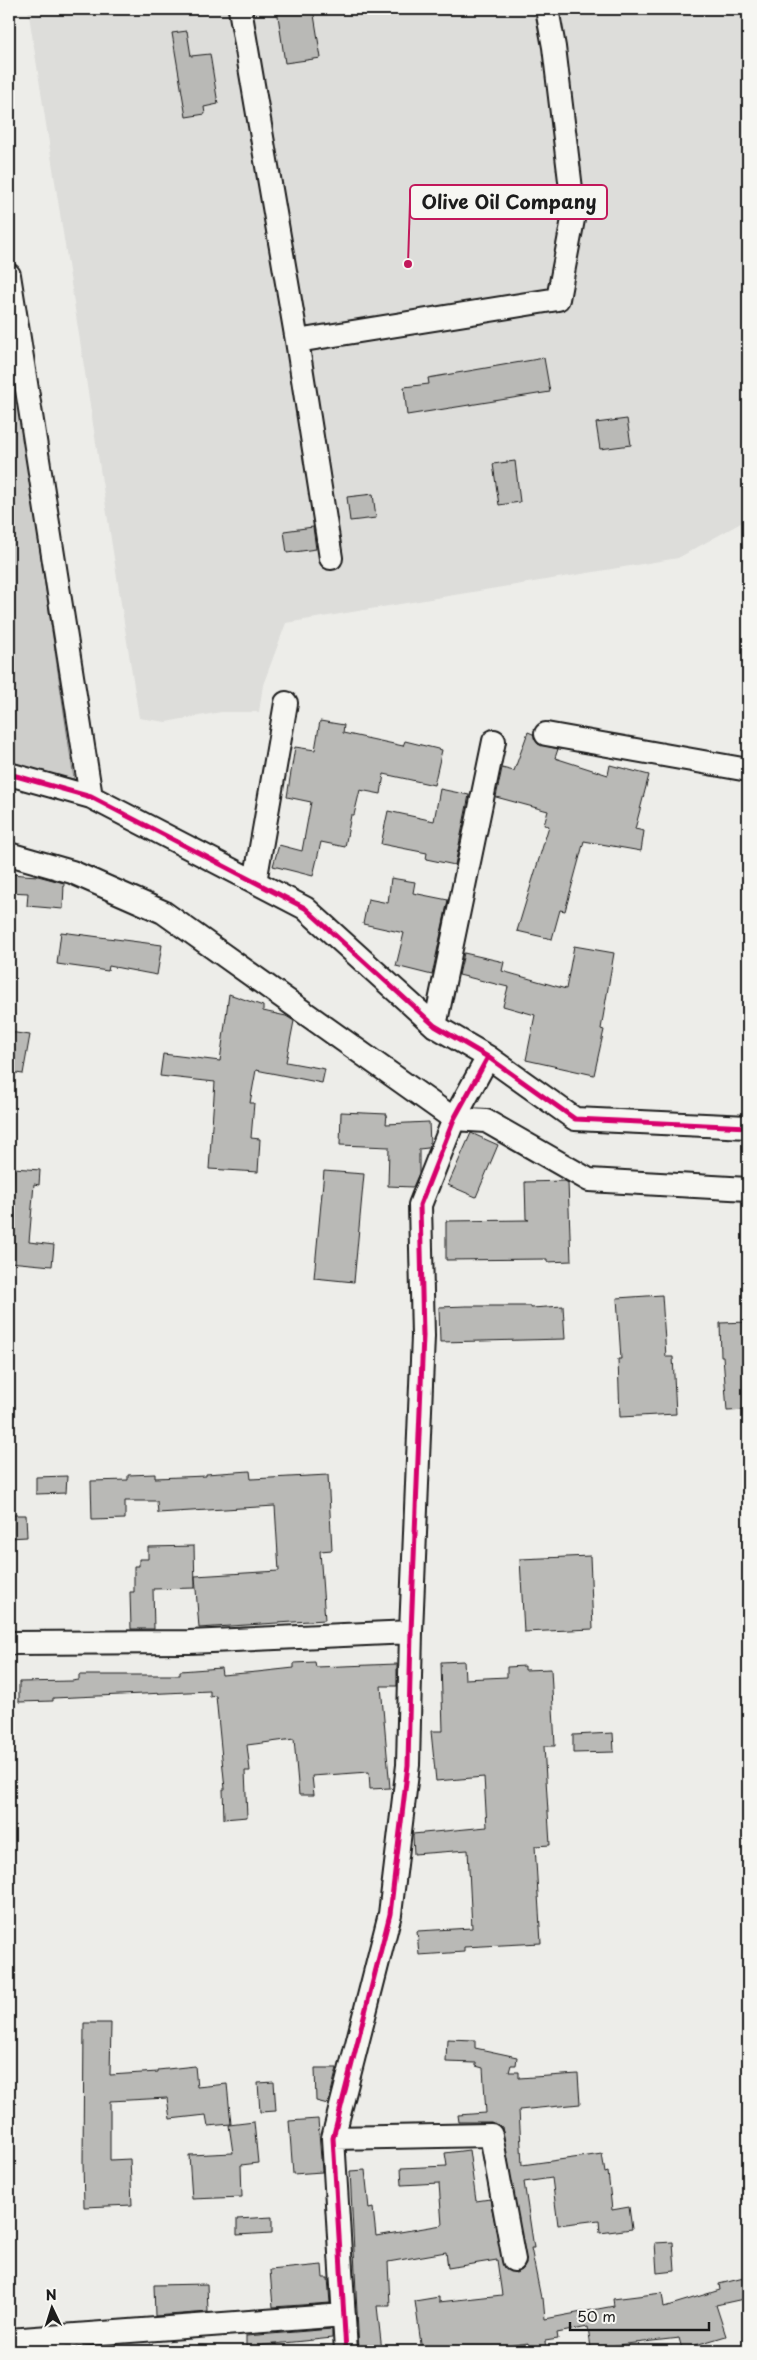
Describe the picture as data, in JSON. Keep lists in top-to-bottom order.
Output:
{
  "places": ["Olive Oil Company"],
  "scale_bar": "50 m",
  "north": "top"
}
